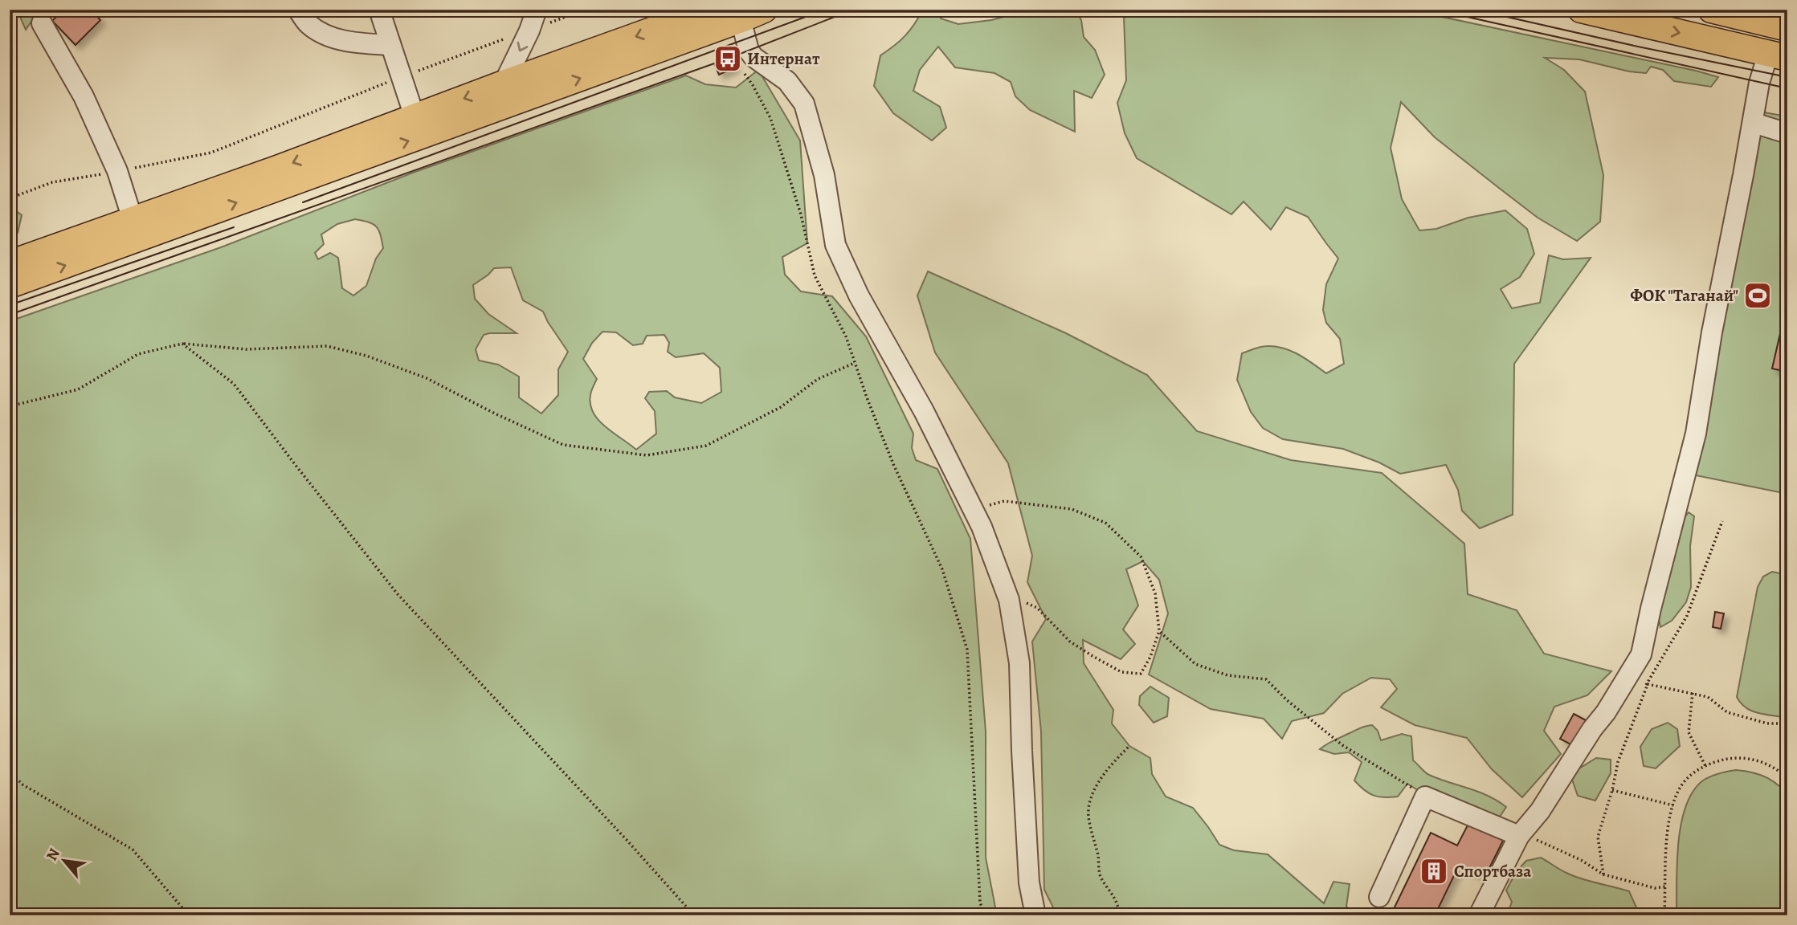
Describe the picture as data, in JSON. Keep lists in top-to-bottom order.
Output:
{
  "places": {
    "bus stop": ["Интернат"],
    "sports": ["ФОК \"Таганай\""],
    "building": ["Спортбаза"]
  },
  "north": "top left"
}
